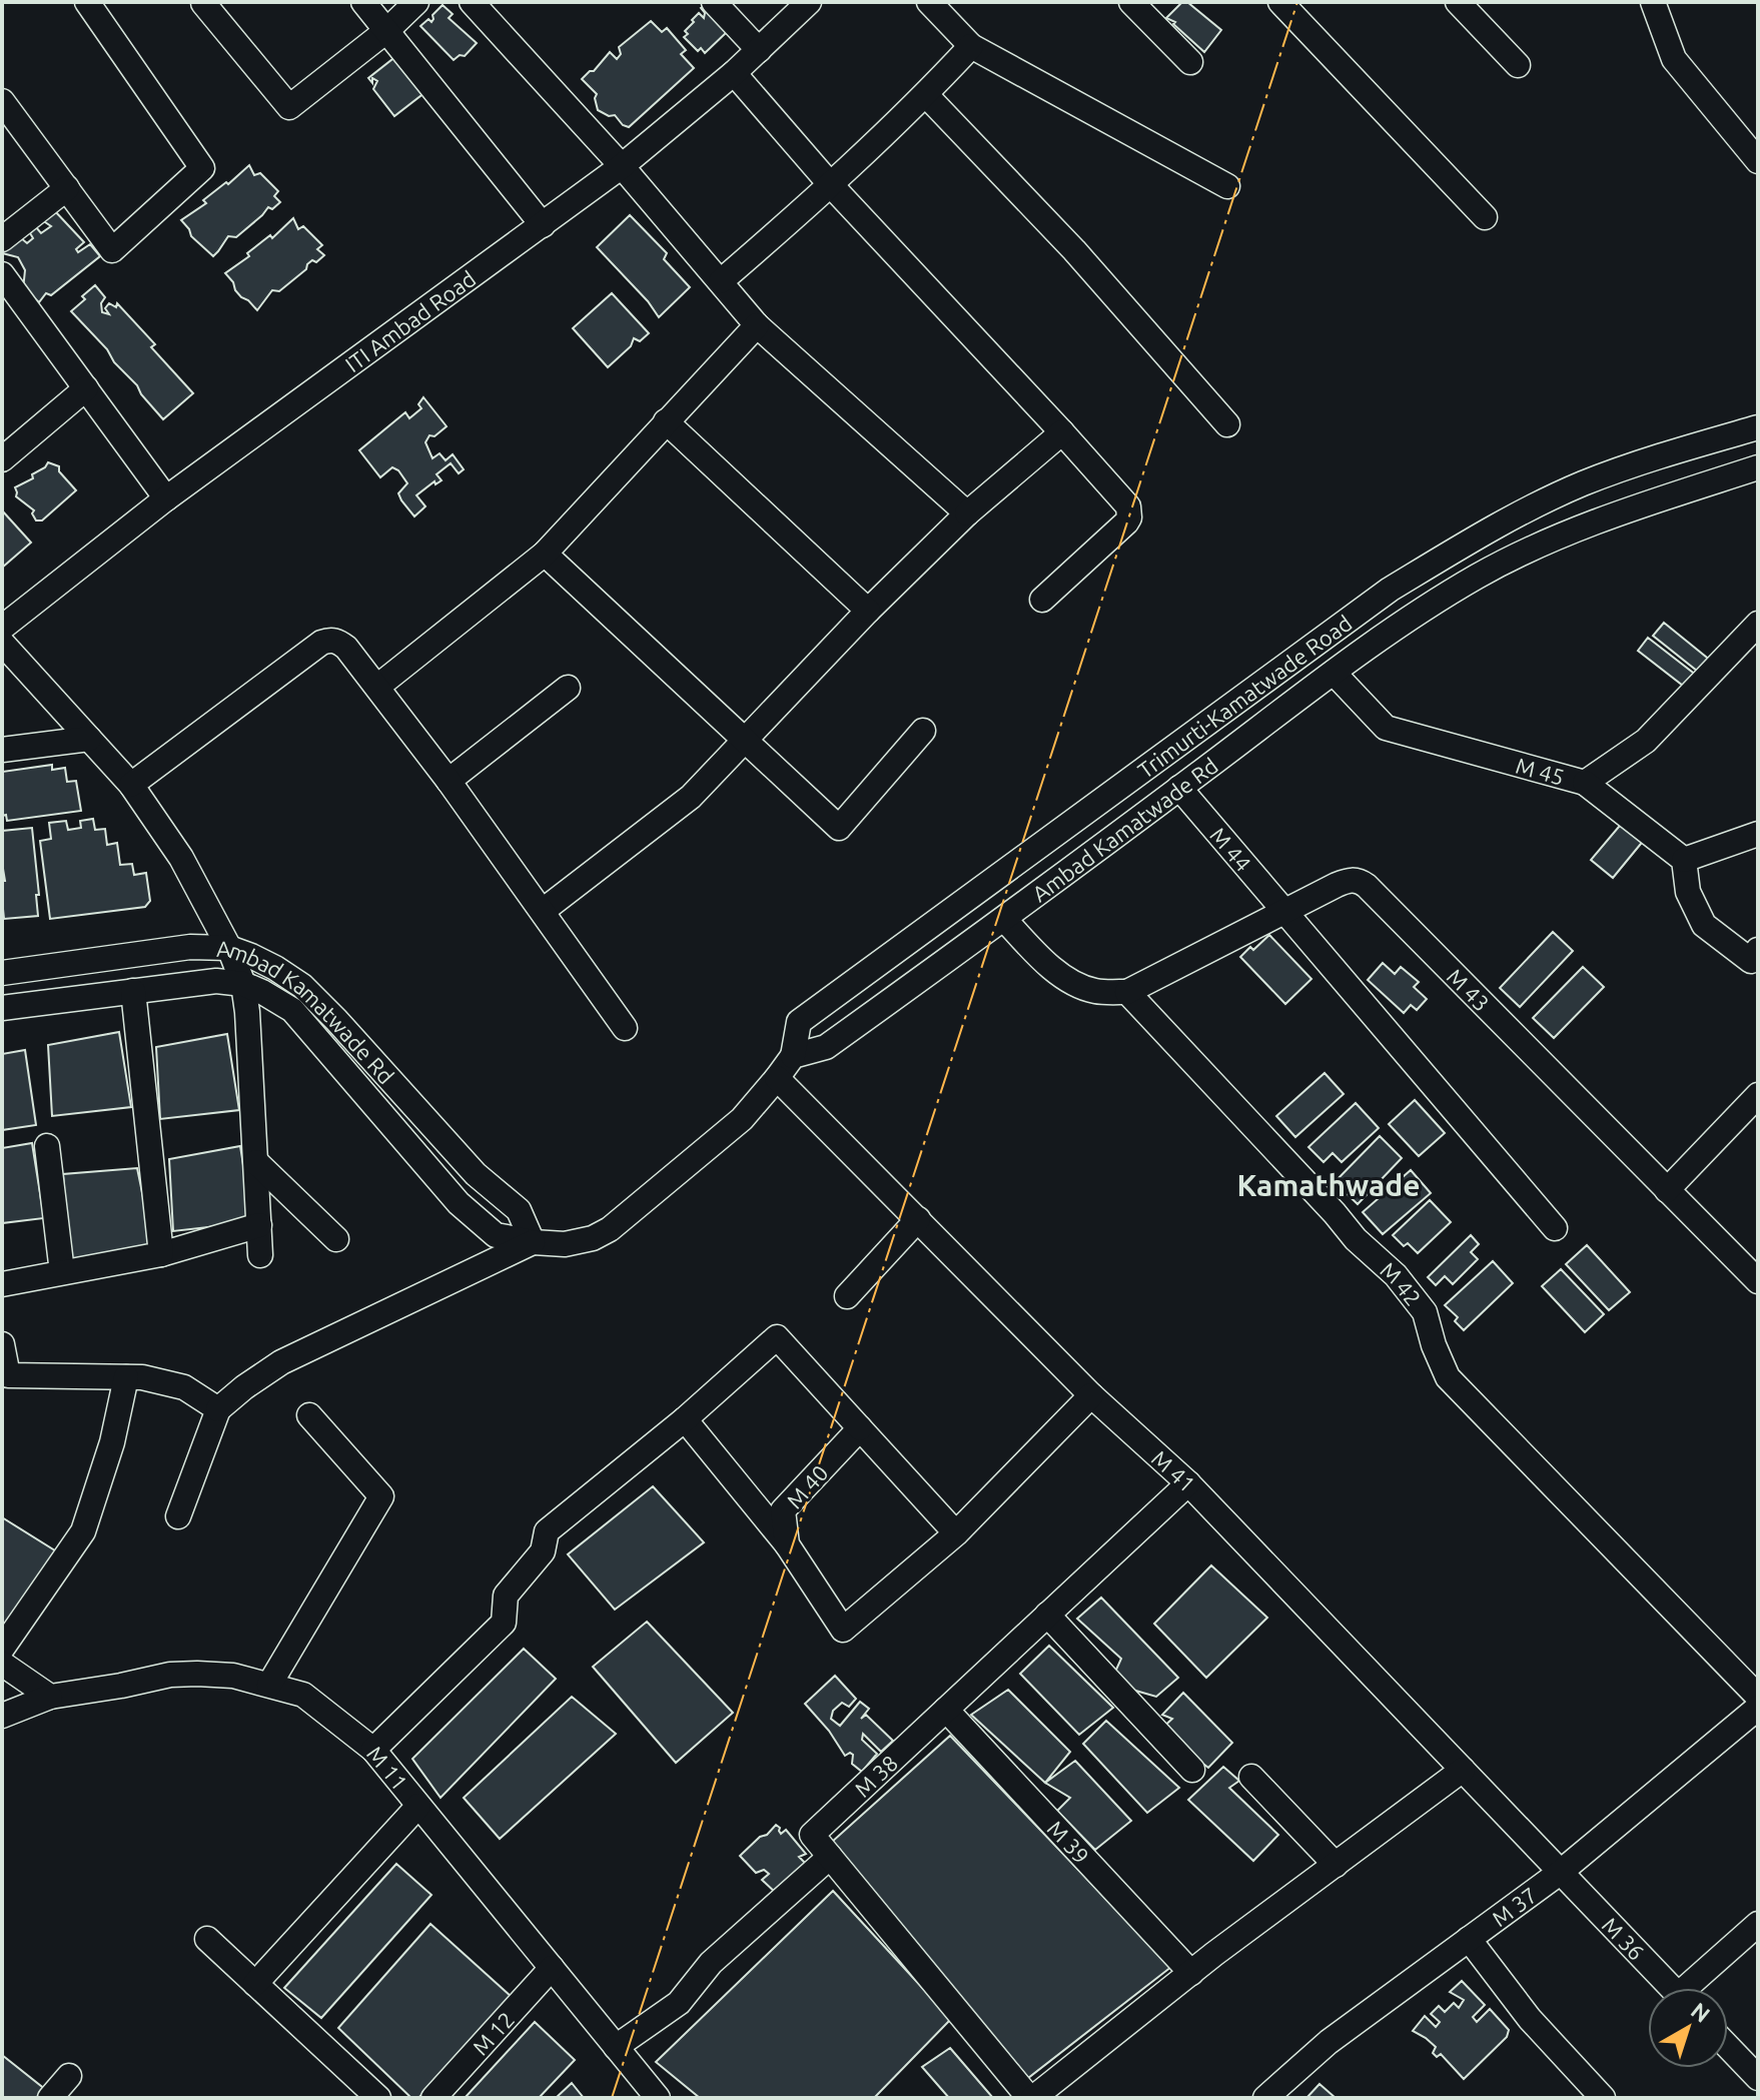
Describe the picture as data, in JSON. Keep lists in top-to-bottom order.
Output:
{
  "streets": {
    "street": [
      "ITI Ambad Road",
      "Trimurti-Kamatwade Road",
      "M 45",
      "Ambad Kamatwade Rd",
      "M 44",
      "M 43",
      "M 42",
      "M 41",
      "M 40",
      "M 11",
      "M 38",
      "M 39",
      "M 37",
      "M 36",
      "M 12"
    ]
  },
  "crossings": [
    ["Trimurti-Kamatwade Road", "Ambad Kamatwade Rd"],
    ["M 45", "Ambad Kamatwade Rd"],
    ["Ambad Kamatwade Rd", "M 44"],
    ["Ambad Kamatwade Rd", "M 41"],
    ["M 44", "M 43"],
    ["M 43", "M 42"],
    ["M 41", "M 38"],
    ["M 41", "M 37"],
    ["M 41", "M 36"],
    ["M 11", "M 12"],
    ["M 38", "M 39"],
    ["M 37", "M 36"]
  ],
  "districts": ["Kamathwade"],
  "north": "top right"
}
